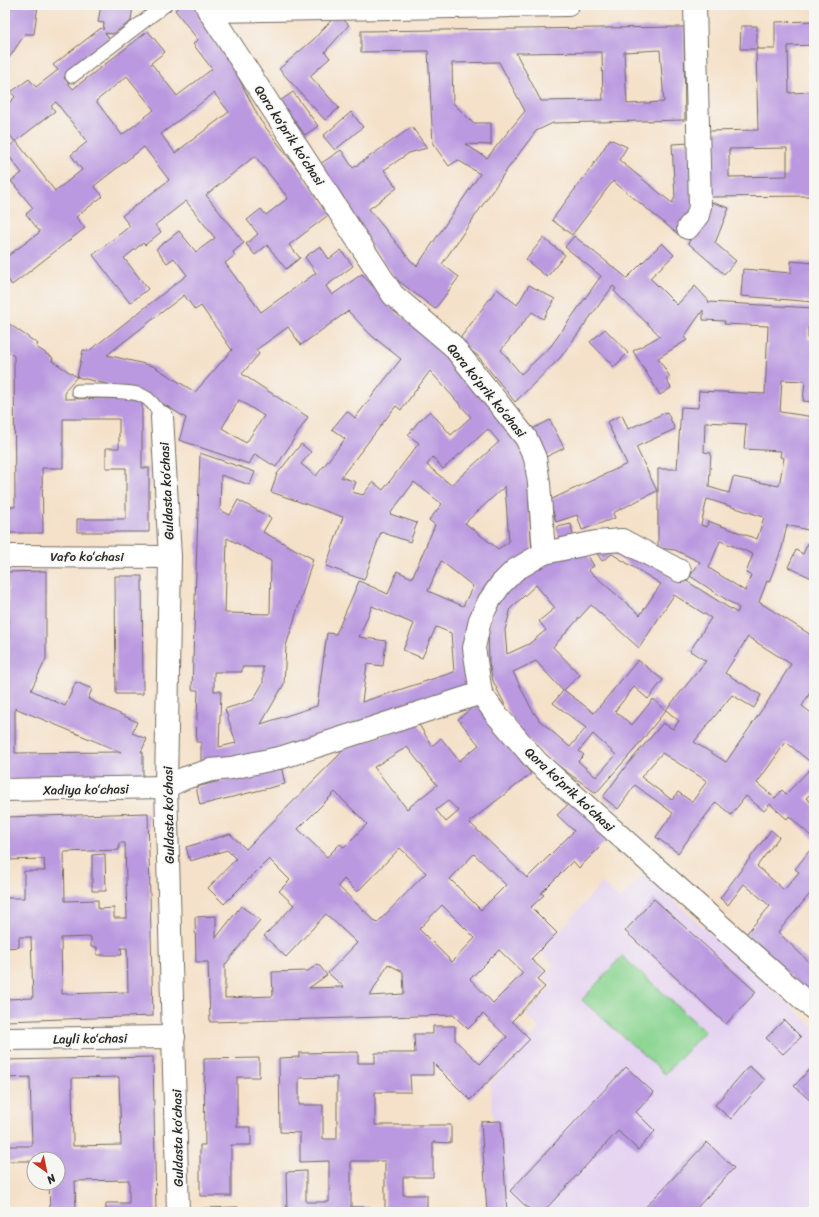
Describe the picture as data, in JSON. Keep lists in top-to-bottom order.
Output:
{
  "streets": {
    "street": [
      "Qora koʻprik koʻchasi",
      "Guldasta koʻchasi",
      "Vafo koʻchasi",
      "Xadiya koʻchasi",
      "Layli koʻchasi"
    ]
  },
  "crossings": [
    ["Guldasta koʻchasi", "Vafo koʻchasi"],
    ["Guldasta koʻchasi", "Xadiya koʻchasi"],
    ["Guldasta koʻchasi", "Layli koʻchasi"]
  ],
  "north": "bottom right"
}
